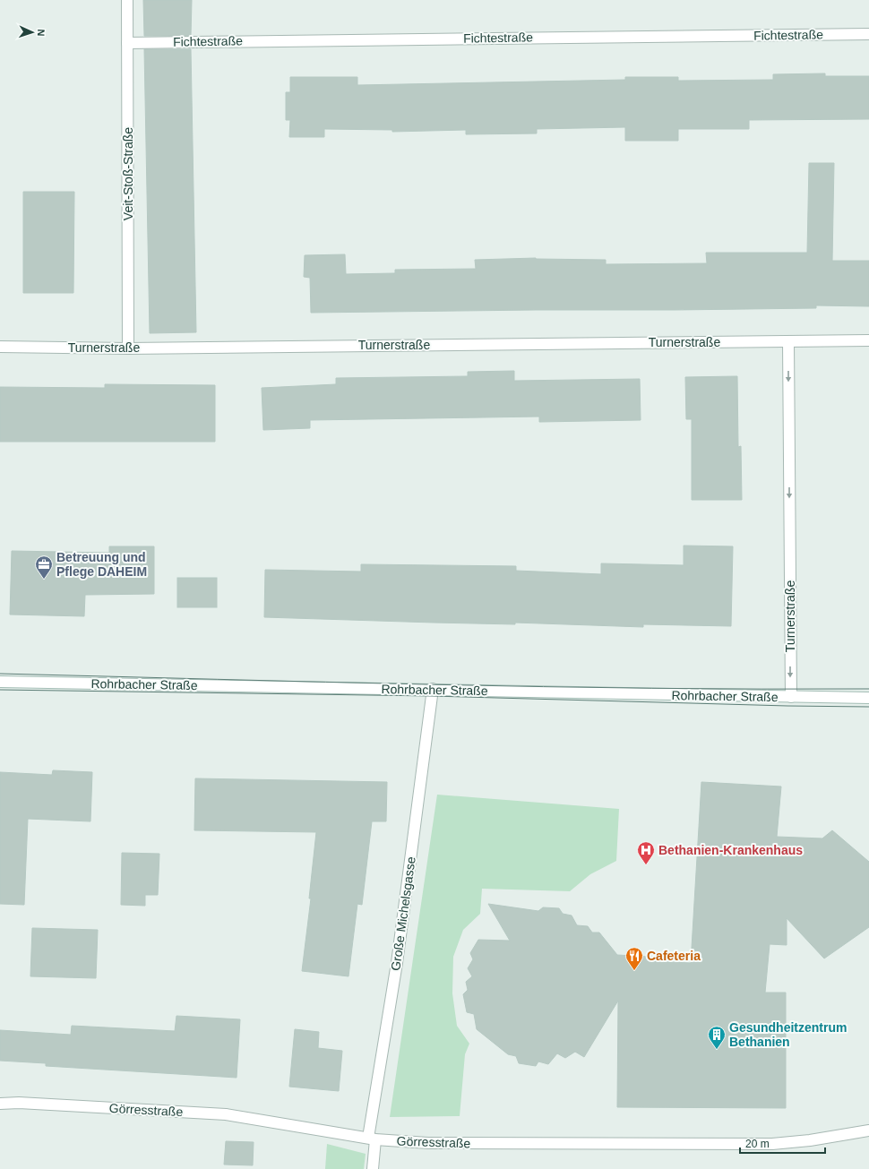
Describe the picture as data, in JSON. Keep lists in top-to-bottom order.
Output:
{
  "streets": {
    "street": [
      "Fichtestraße",
      "Veit-Stoß-Straße",
      "Turnerstraße",
      "Rohrbacher Straße",
      "Große Michelsgasse",
      "Görresstraße"
    ]
  },
  "crossings": [
    ["Fichtestraße", "Veit-Stoß-Straße"],
    ["Veit-Stoß-Straße", "Turnerstraße"],
    ["Turnerstraße", "Rohrbacher Straße"],
    ["Rohrbacher Straße", "Große Michelsgasse"],
    ["Große Michelsgasse", "Görresstraße"]
  ],
  "places": {
    "office": ["Betreuung und Pflege DAHEIM"],
    "hospital": ["Bethanien-Krankenhaus"],
    "restaurant": ["Cafeteria"],
    "building": ["Gesundheitzentrum Bethanien"]
  },
  "scale_bar": "20 m",
  "north": "right"
}
